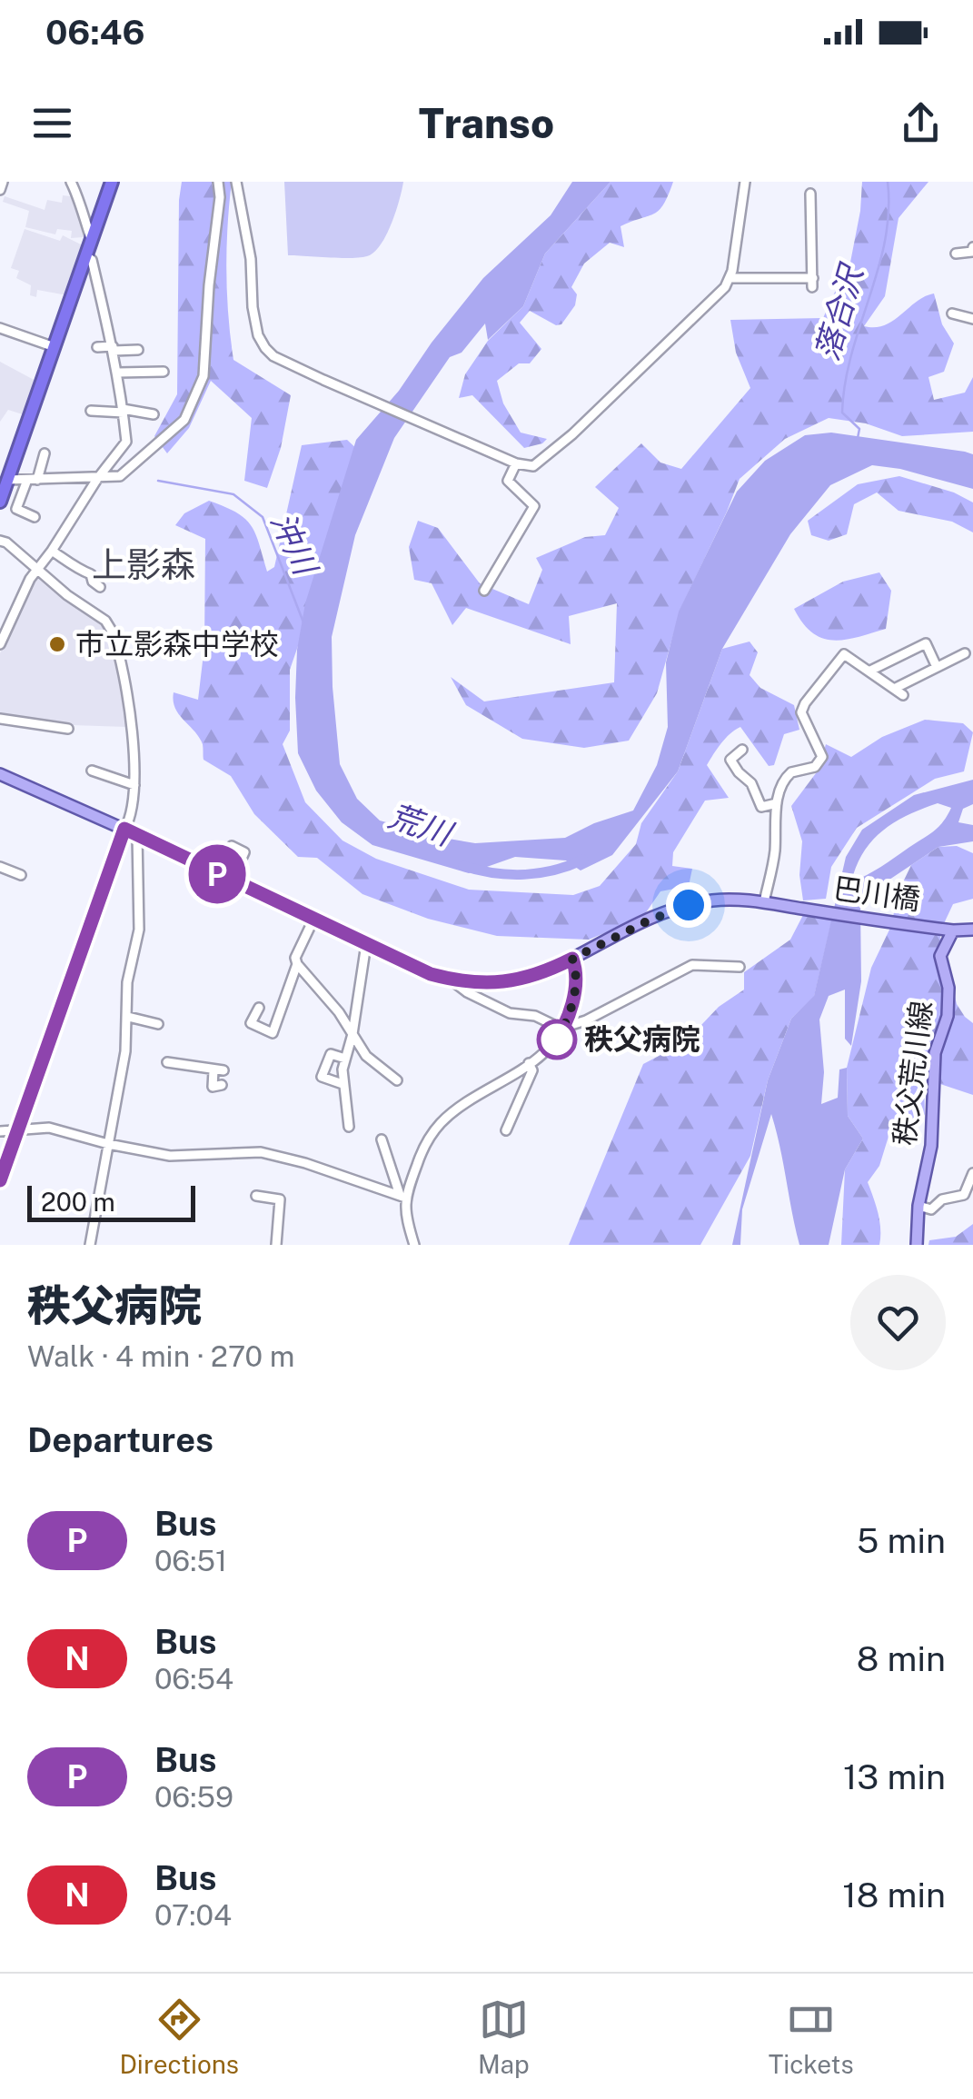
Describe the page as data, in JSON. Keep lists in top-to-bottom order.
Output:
{
  "streets": {
    "main road": ["巴川橋", "秩父荒川線"]
  },
  "crossings": [
    ["巴川橋", "秩父荒川線"]
  ],
  "districts": ["上影森"],
  "water": ["落合沢", "沖川", "荒川"],
  "places": ["市立影森中学校", "秩父病院"],
  "lines": ["bus line P"],
  "scale_bar": "200 m",
  "page": {
    "status": "06:46",
    "header": "Transo",
    "on_map": "P",
    "scale": "200 m",
    "heading": [
      ["秩父病院", "Walk · 4 min · 270 m"],
      "Departures"
    ],
    "list": [
      {
        "mark": "P",
        "name": "Bus",
        "note": "06:51",
        "value": "5 min"
      },
      {
        "mark": "N",
        "name": "Bus",
        "note": "06:54",
        "value": "8 min"
      },
      {
        "mark": "P",
        "name": "Bus",
        "note": "06:59",
        "value": "13 min"
      },
      {
        "mark": "N",
        "name": "Bus",
        "note": "07:04",
        "value": "18 min"
      }
    ],
    "tabs": ["Directions", "Map", "Tickets"]
  }
}
